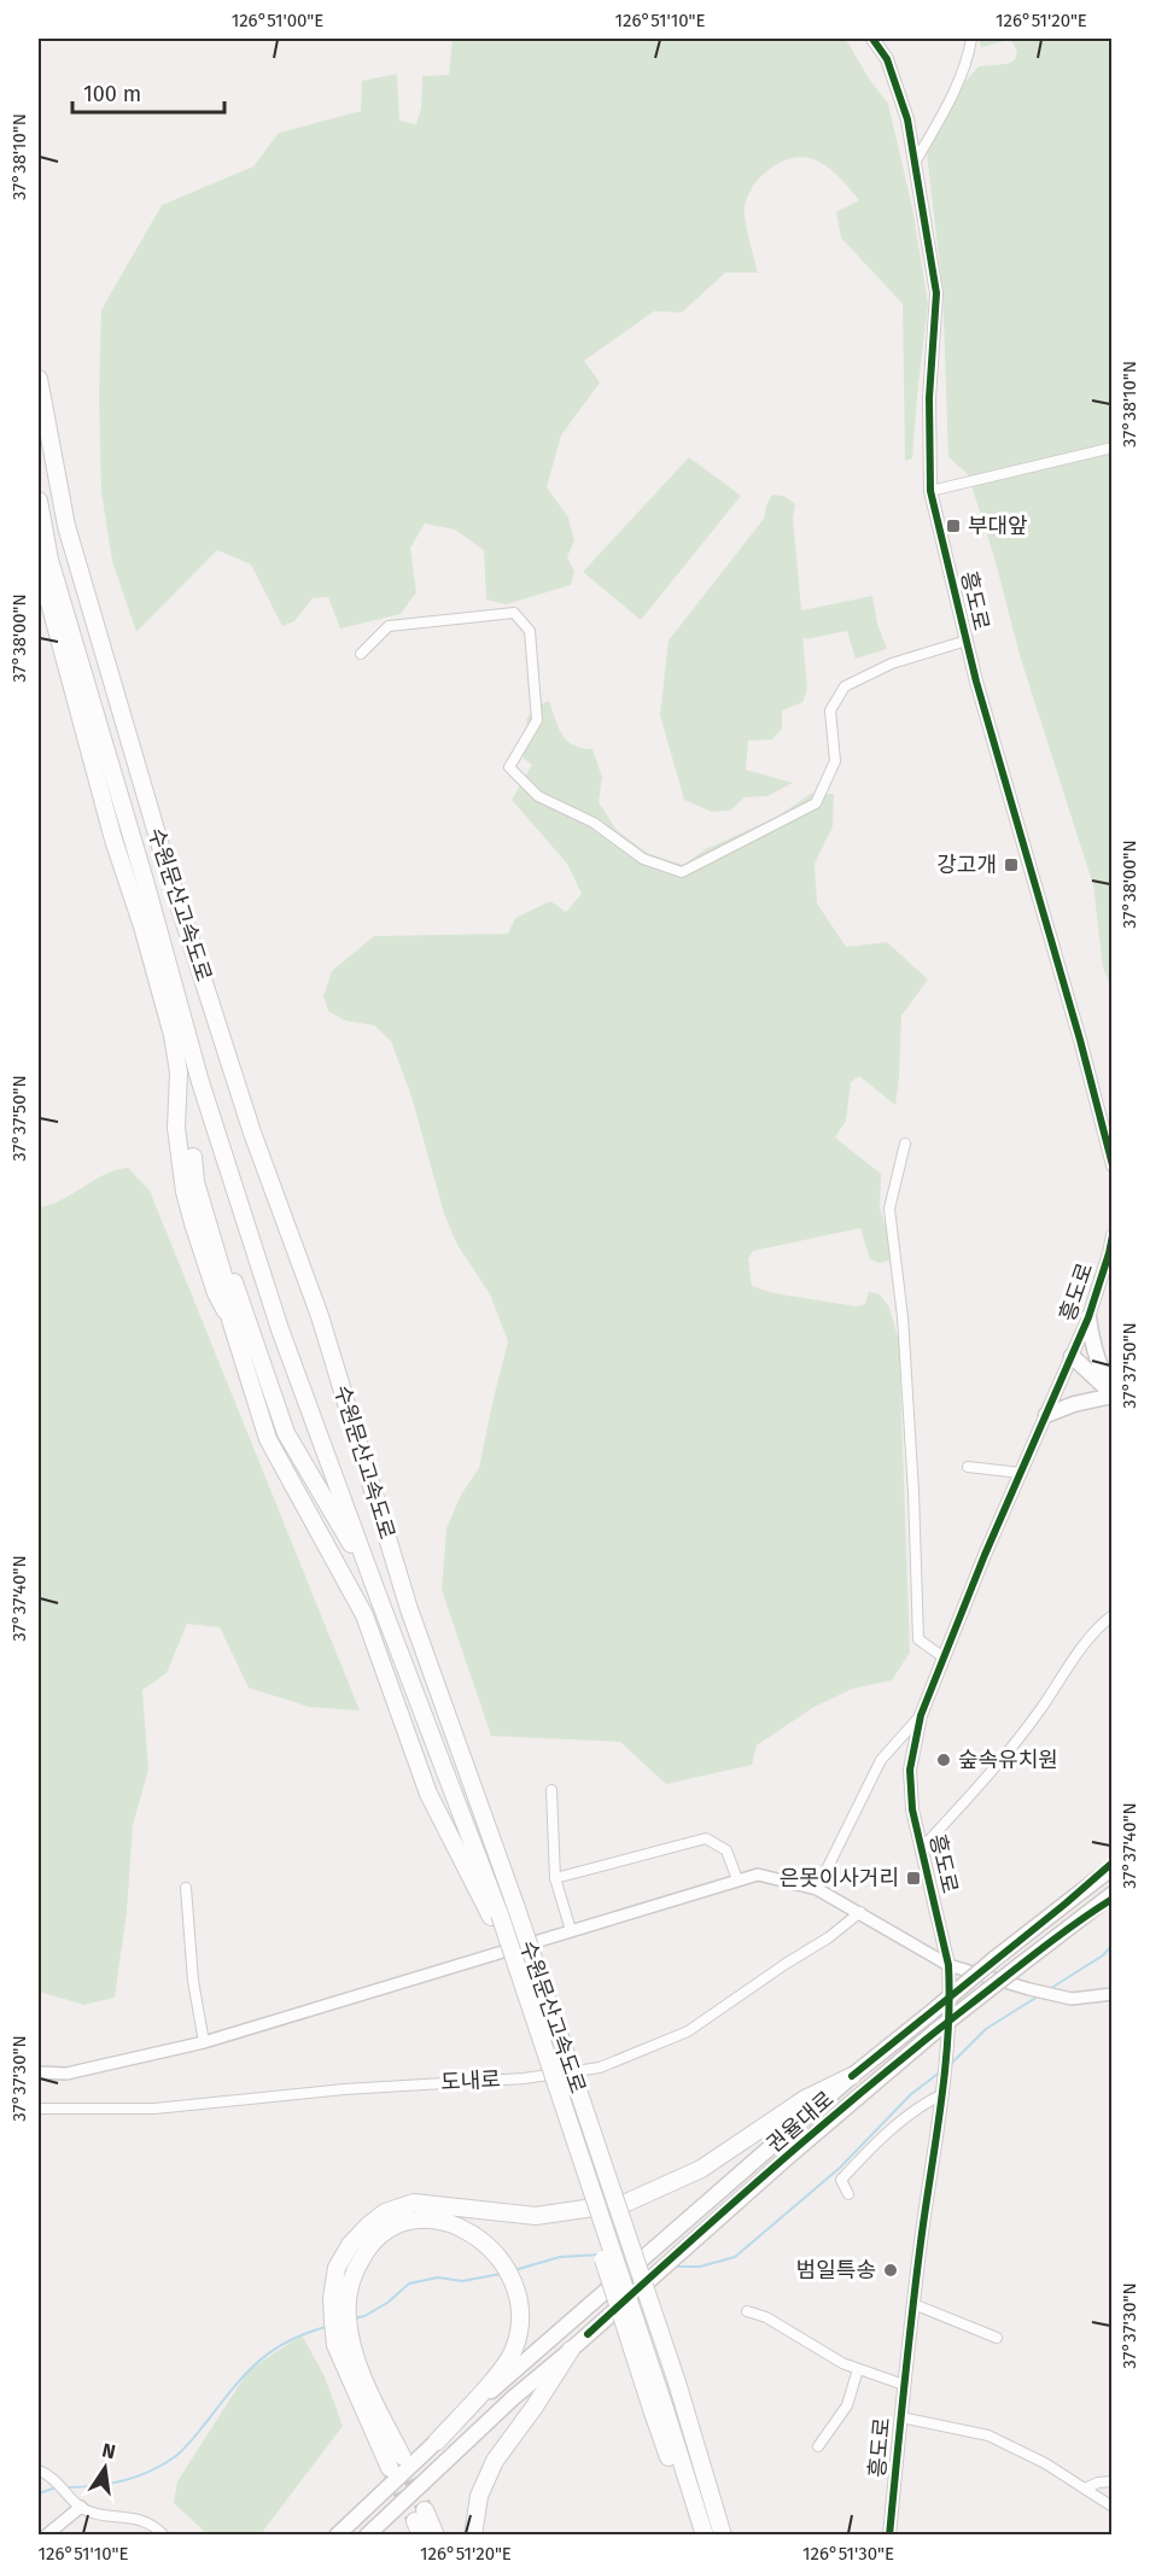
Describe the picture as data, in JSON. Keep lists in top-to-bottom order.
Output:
{
  "streets": {
    "highway": ["수원문산고속도로"],
    "main road": ["권율대로"],
    "street": ["흥도로", "도내로"]
  },
  "places": {
    "transit": ["부대앞", "강고개", "은못이사거리"],
    "other": ["숲속유치원", "범일특송"]
  },
  "scale_bar": "100 m",
  "north": "top",
  "coordinates": [
    "126°51'00\"E",
    "126°51'10\"E",
    "126°51'20\"E",
    "37°38'10\"N",
    "37°38'00\"N",
    "37°37'50\"N",
    "37°37'40\"N",
    "37°37'30\"N",
    "126°51'30\"E"
  ]
}
